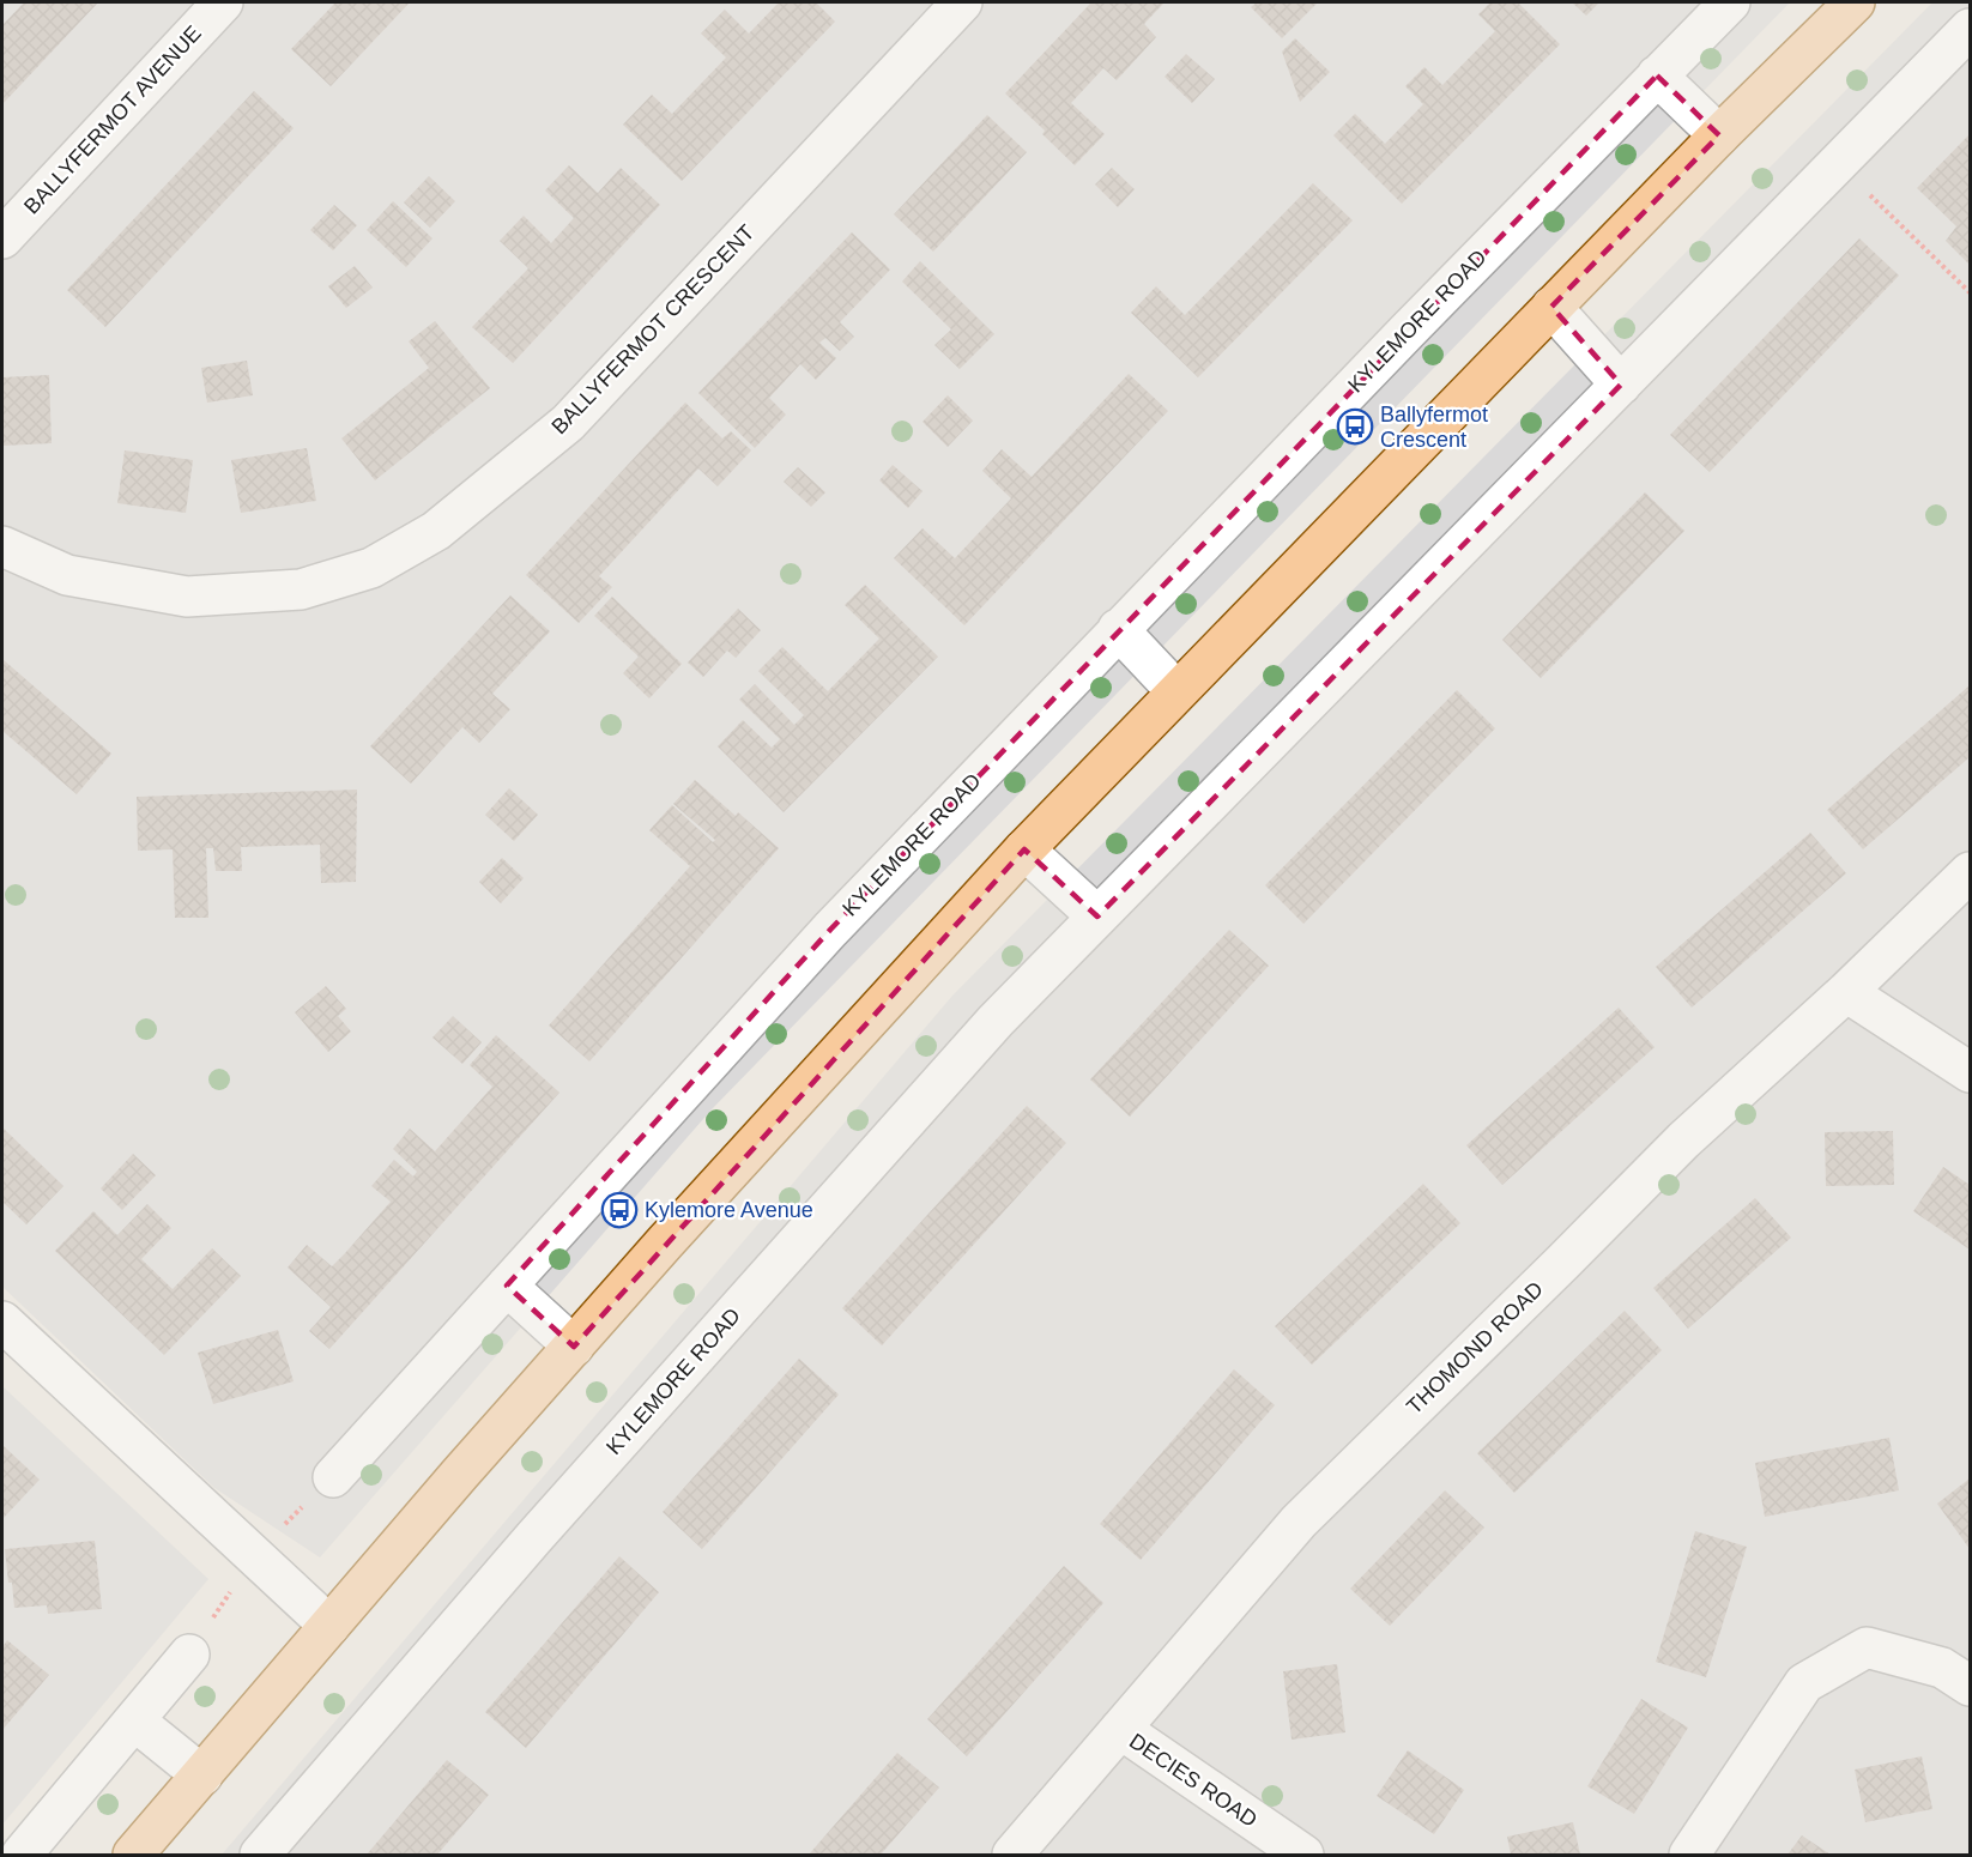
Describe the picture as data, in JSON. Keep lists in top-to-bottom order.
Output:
{
  "streets": {
    "street": [
      "BALLYFERMOT AVENUE",
      "KYLEMORE ROAD",
      "BALLYFERMOT CRESCENT",
      "THOMOND ROAD",
      "DECIES ROAD"
    ]
  },
  "crossings": [
    ["THOMOND ROAD", "DECIES ROAD"]
  ],
  "places": {
    "bus stop": ["Ballyfermot Crescent", "Kylemore Avenue"]
  }
}
